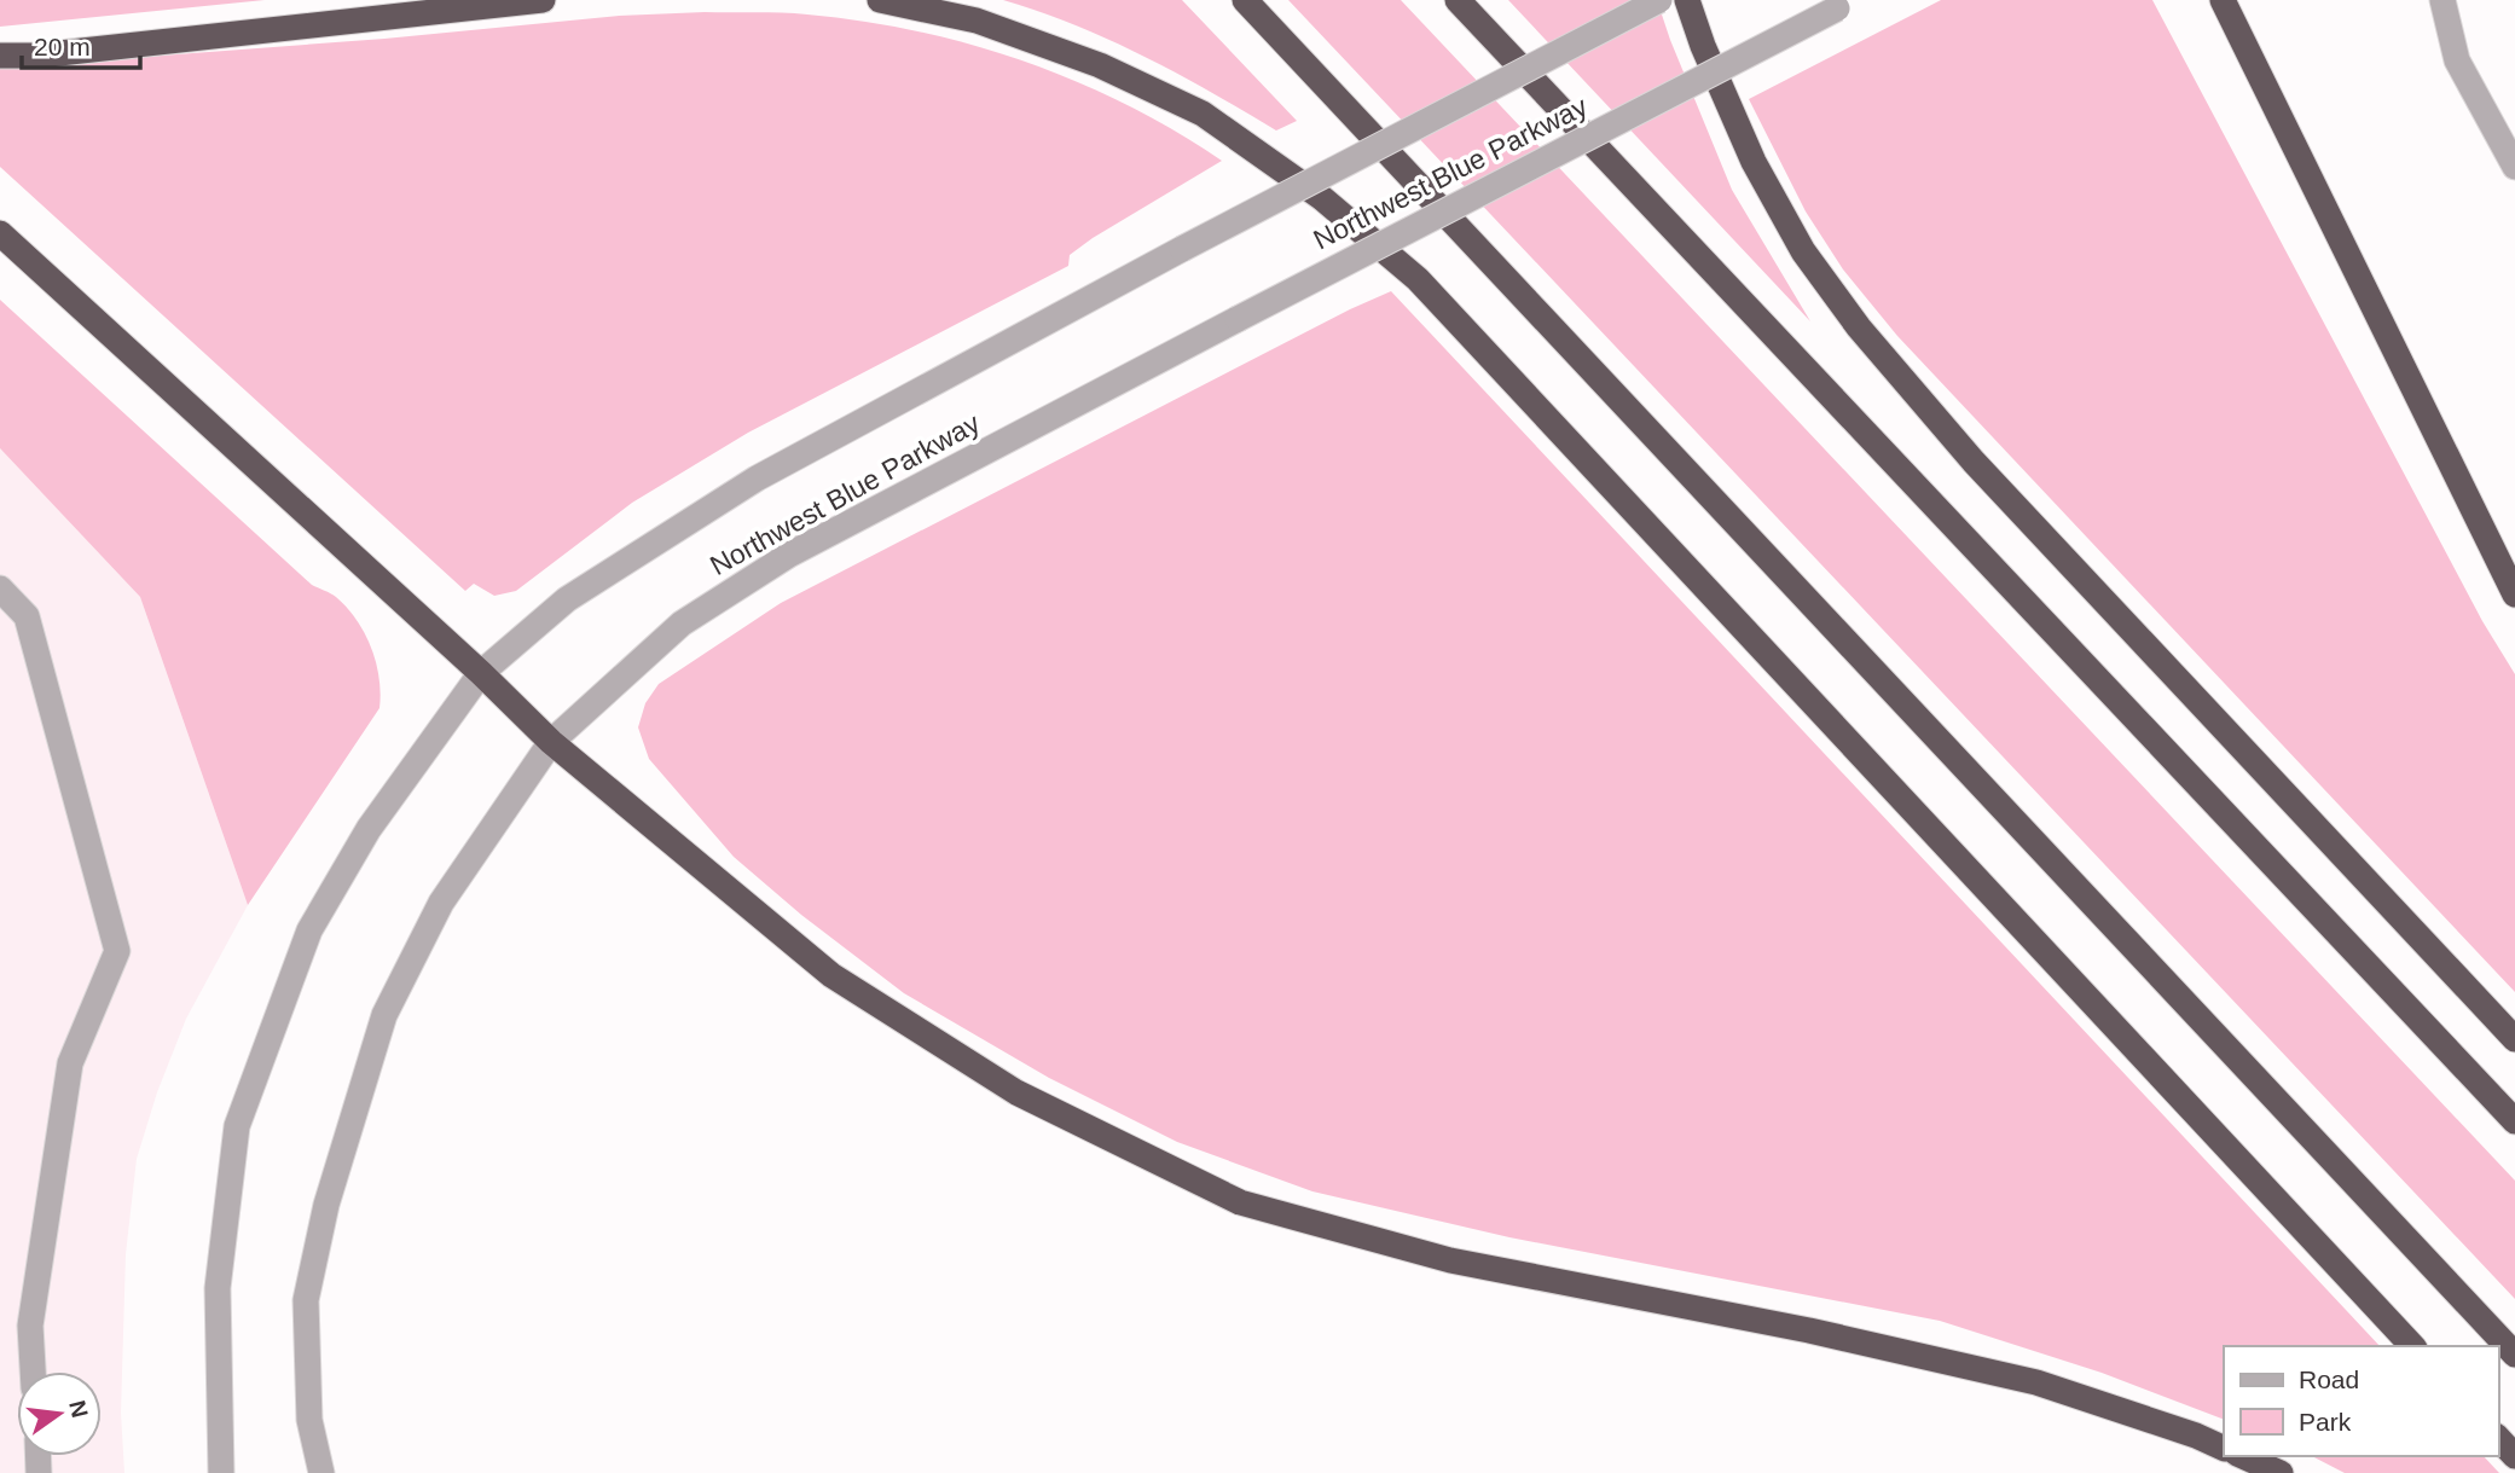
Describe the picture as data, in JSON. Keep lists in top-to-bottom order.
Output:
{
  "streets": {
    "street": ["Northwest Blue Parkway"]
  },
  "legend": ["Road", "Park"],
  "scale_bar": "20 m",
  "north": "right"
}
